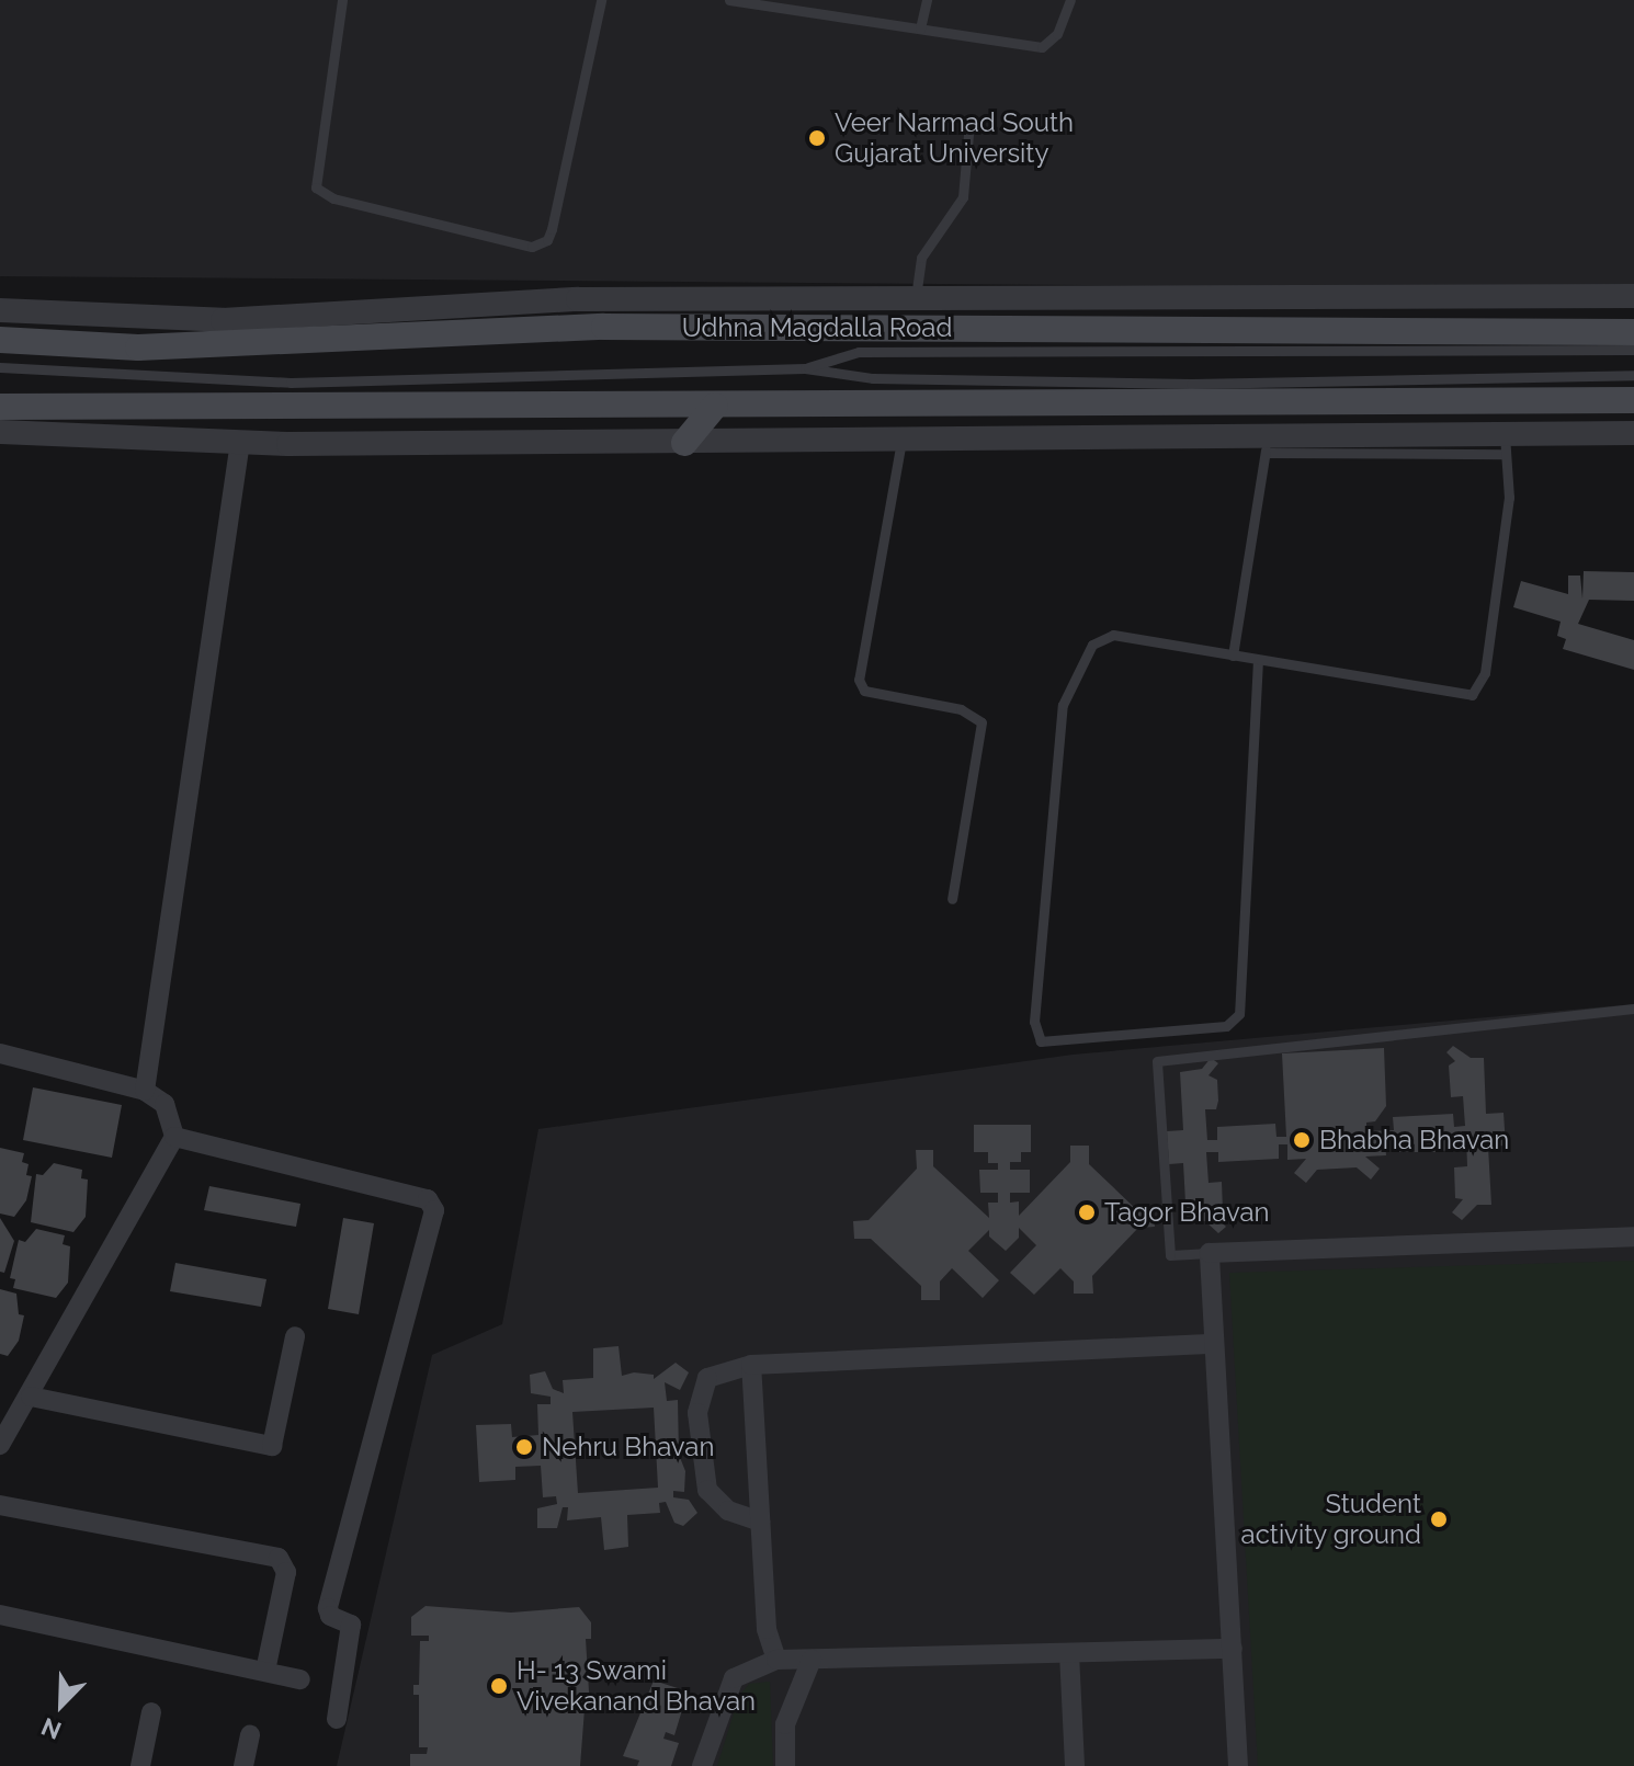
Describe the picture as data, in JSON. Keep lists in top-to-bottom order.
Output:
{
  "streets": {
    "main road": ["Udhna Magdalla Road"]
  },
  "places": [
    "Veer Narmad South Gujarat University",
    "Bhabha Bhavan",
    "Tagor Bhavan",
    "Nehru Bhavan",
    "Student activity ground",
    "H- 13 Swami Vivekanand Bhavan"
  ],
  "north": "bottom left"
}
